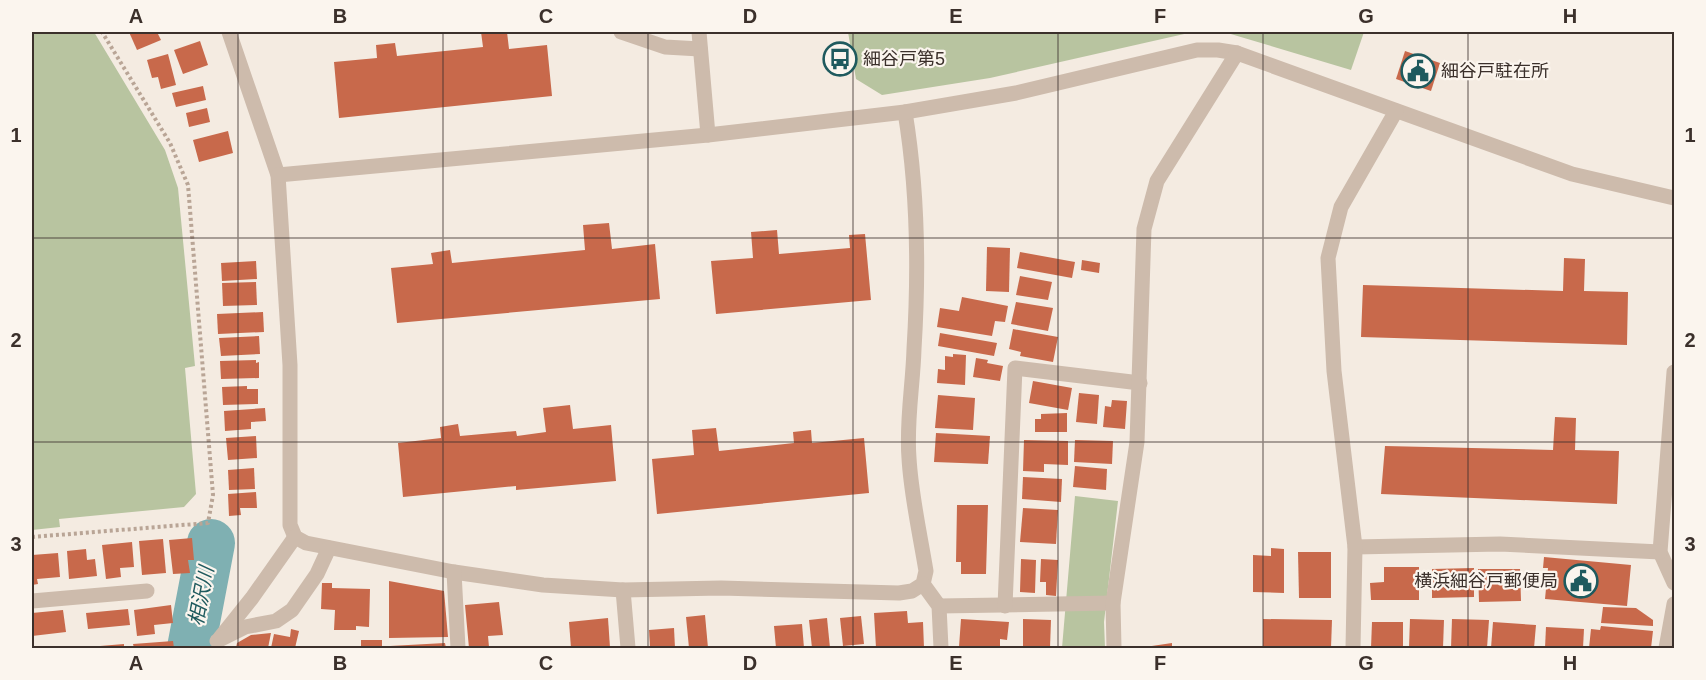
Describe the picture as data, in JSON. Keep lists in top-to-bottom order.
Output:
{
  "water": ["相沢川"],
  "places": {
    "bus stop": ["細谷戸第5"],
    "public building": ["細谷戸駐在所", "横浜細谷戸郵便局"]
  },
  "grid": {
    "columns": [
      "A",
      "B",
      "C",
      "D",
      "E",
      "F",
      "G",
      "H"
    ],
    "rows": ["1", "2", "3"]
  }
}
